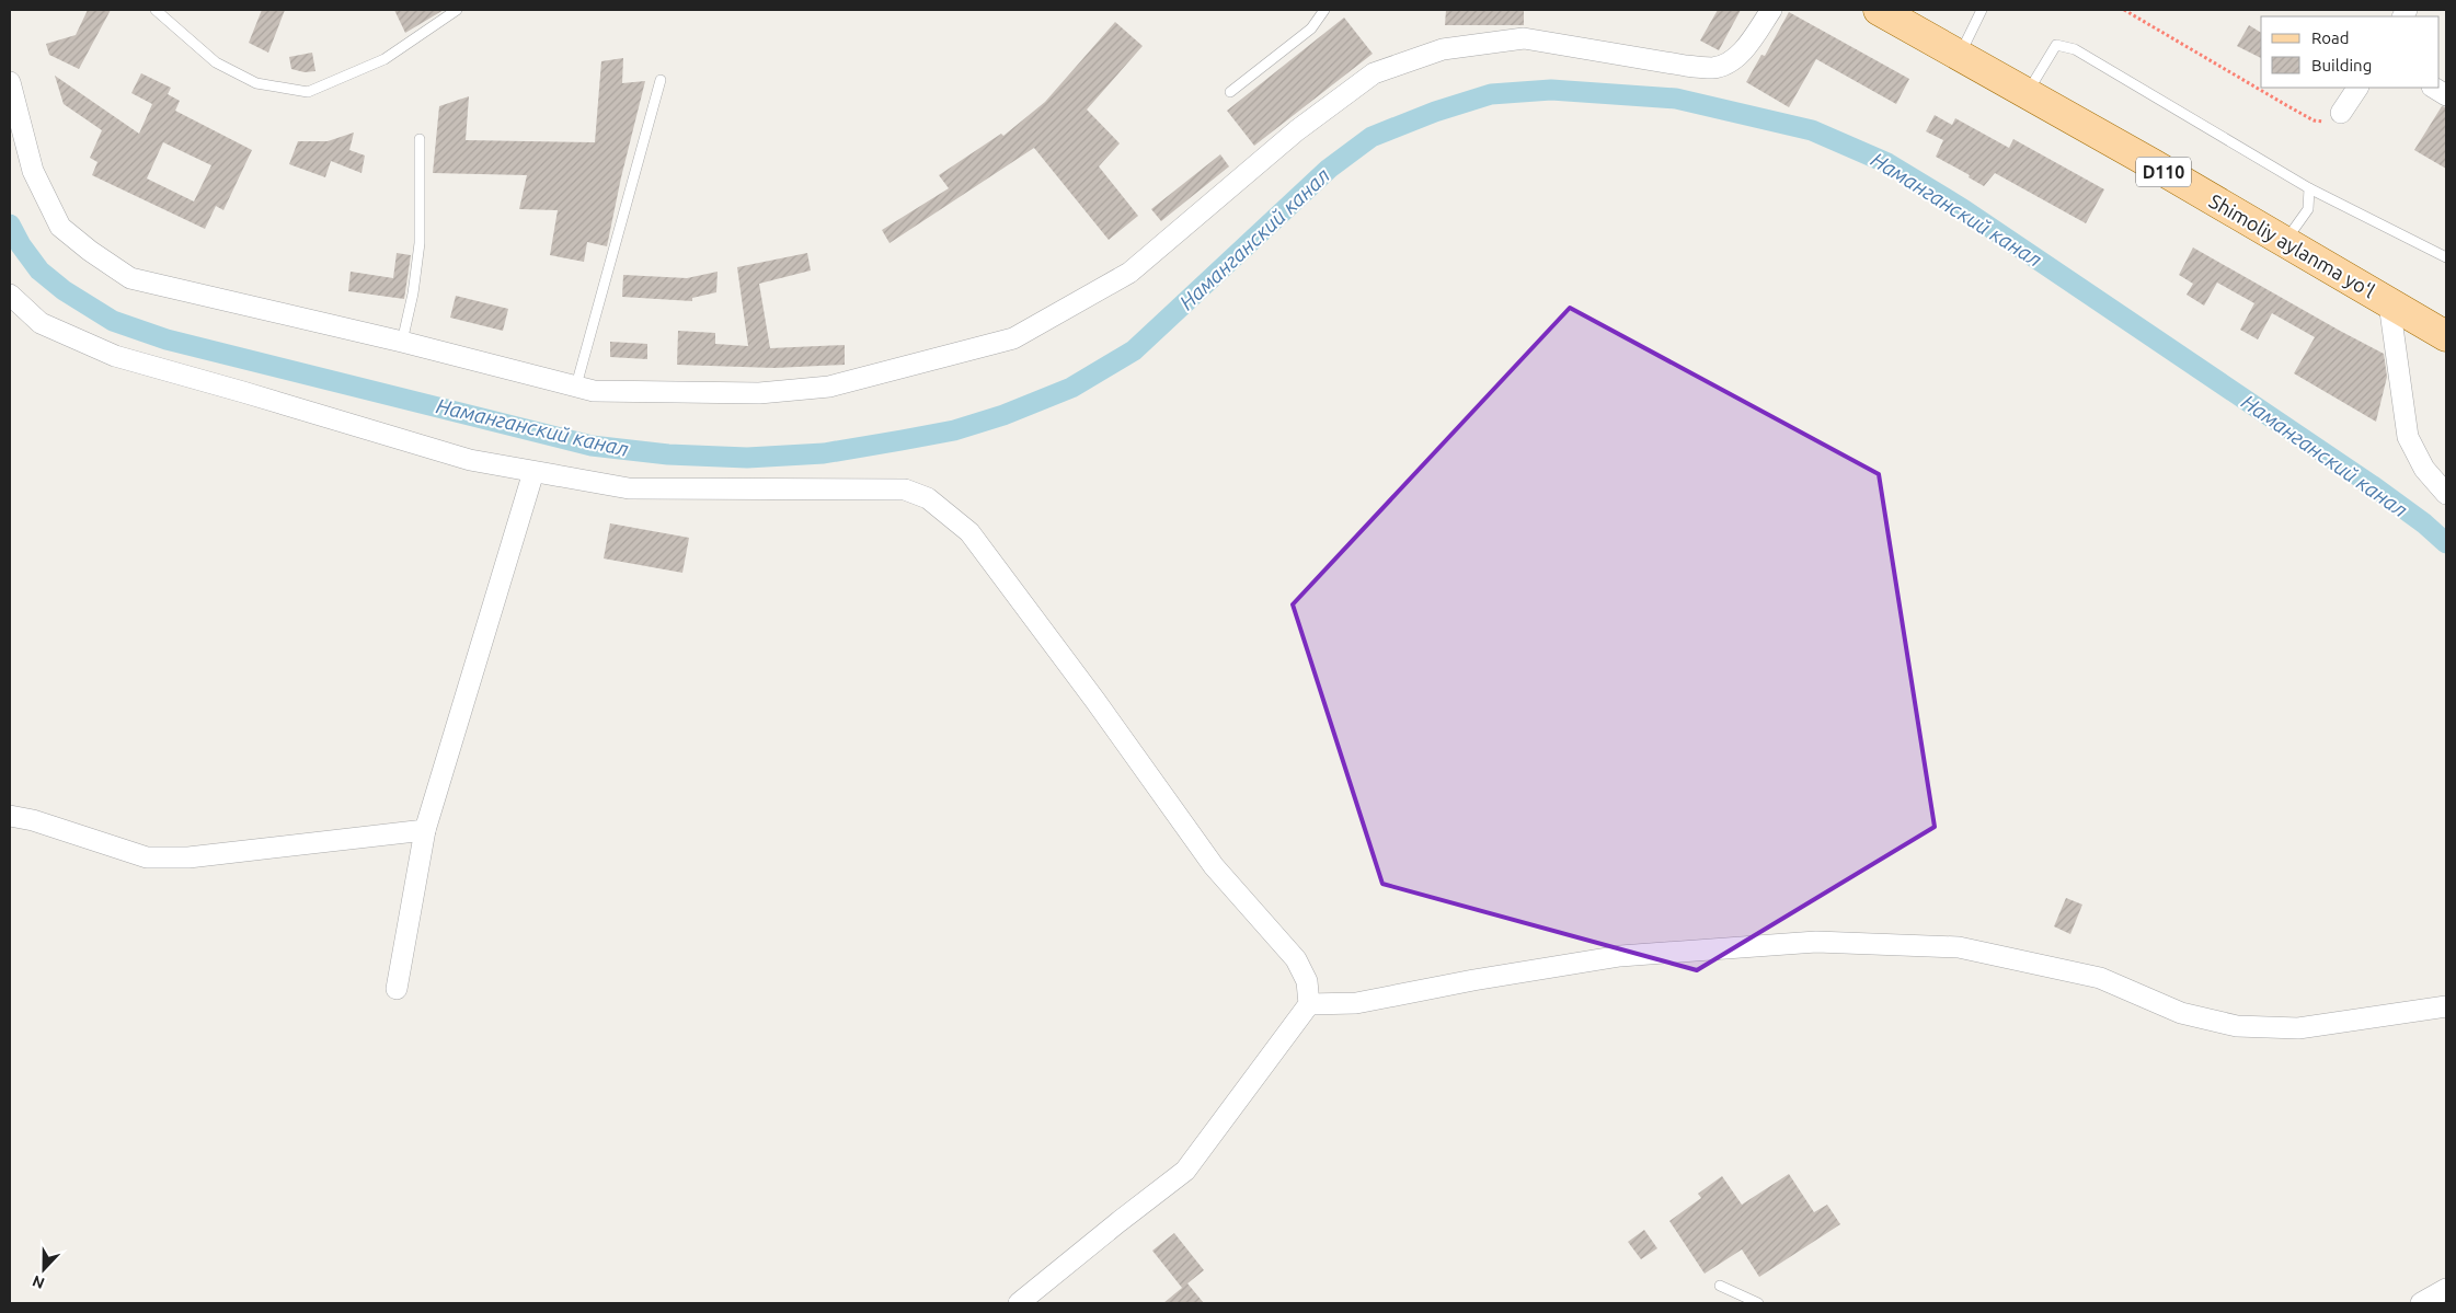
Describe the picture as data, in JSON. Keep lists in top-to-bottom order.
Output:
{
  "streets": {
    "main road": ["D110", "Shimoliy aylanma yoʻl"]
  },
  "water": ["Наманганский канал"],
  "legend": ["Road", "Building"],
  "north": "bottom"
}
